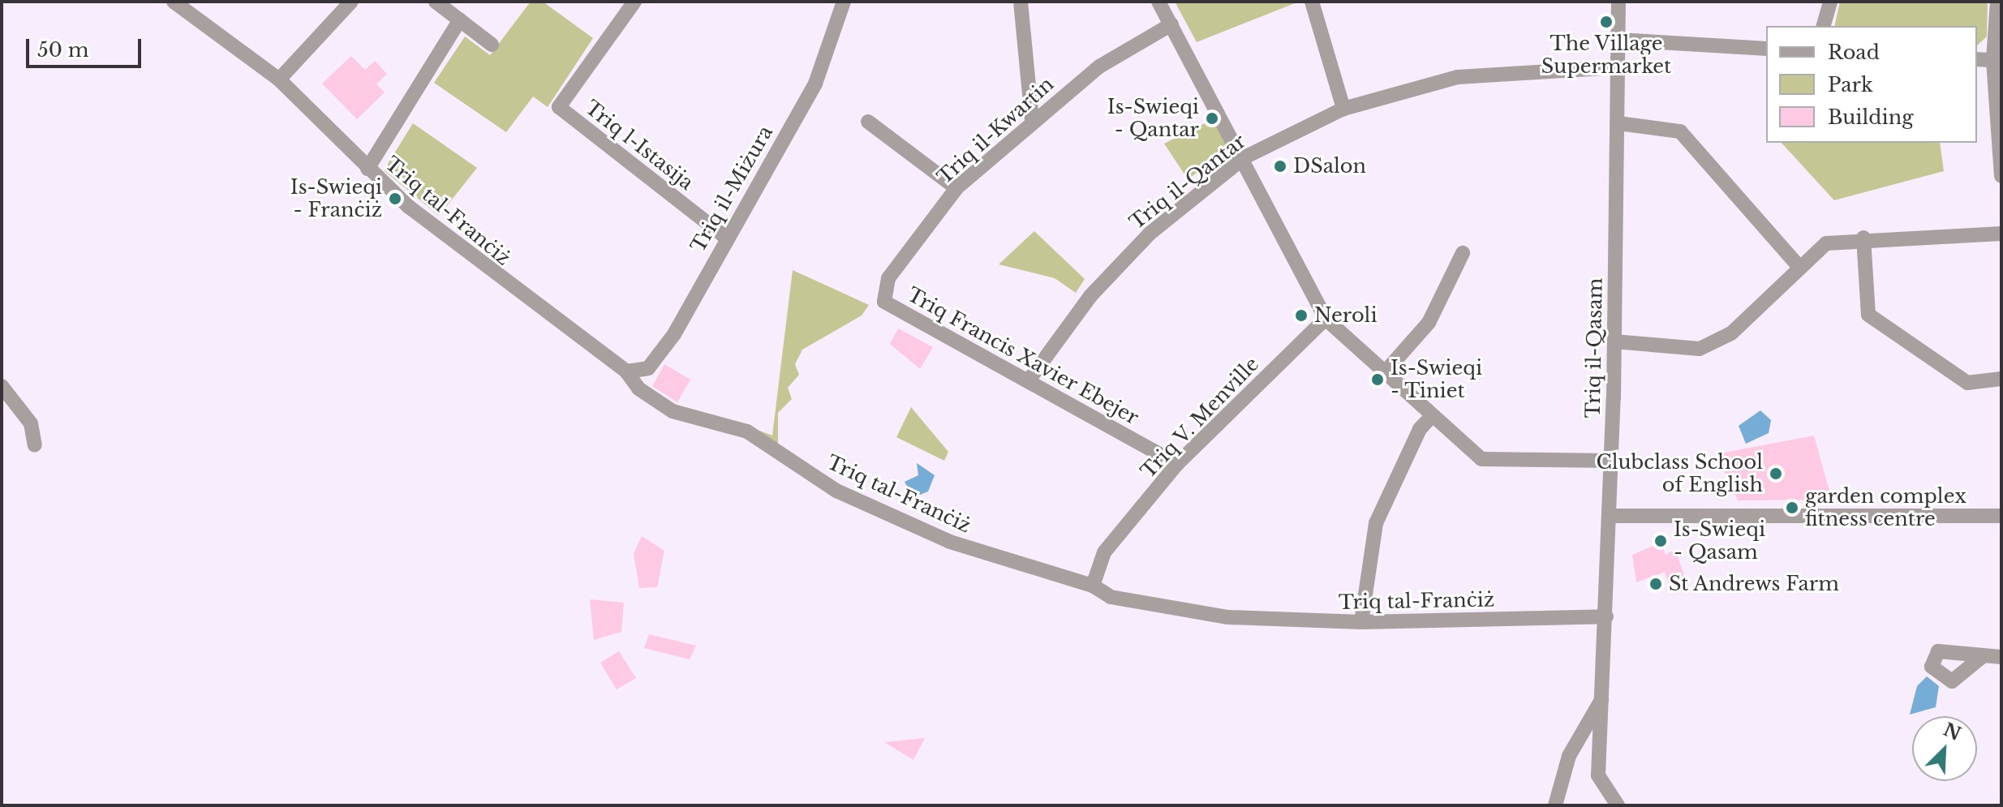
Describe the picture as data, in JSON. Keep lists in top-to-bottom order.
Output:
{
  "streets": {
    "street": [
      "Triq il-Kwartin",
      "Triq l-Istasija",
      "Triq il-Qantar",
      "Triq il-Miżura",
      "Triq tal-Franċiż",
      "Triq il-Qasam",
      "Triq Francis Xavier Ebejer",
      "Triq V. Menville"
    ]
  },
  "crossings": [
    ["Triq il-Kwartin", "Triq Francis Xavier Ebejer"],
    ["Triq l-Istasija", "Triq il-Miżura"],
    ["Triq il-Qantar", "Triq il-Qasam"],
    ["Triq il-Qantar", "Triq Francis Xavier Ebejer"],
    ["Triq il-Miżura", "Triq tal-Franċiż"],
    ["Triq tal-Franċiż", "Triq il-Qasam"],
    ["Triq tal-Franċiż", "Triq V. Menville"],
    ["Triq Francis Xavier Ebejer", "Triq V. Menville"]
  ],
  "places": [
    "The Village Supermarket",
    "Is-Swieqi - Qantar",
    "DSalon",
    "Is-Swieqi - Franċiż",
    "Neroli",
    "Is-Swieqi - Tiniet",
    "Clubclass School of English",
    "garden complex fitness centre",
    "Is-Swieqi - Qasam",
    "St Andrews Farm"
  ],
  "legend": ["Road", "Park", "Building"],
  "scale_bar": "50 m",
  "north": "top right"
}
